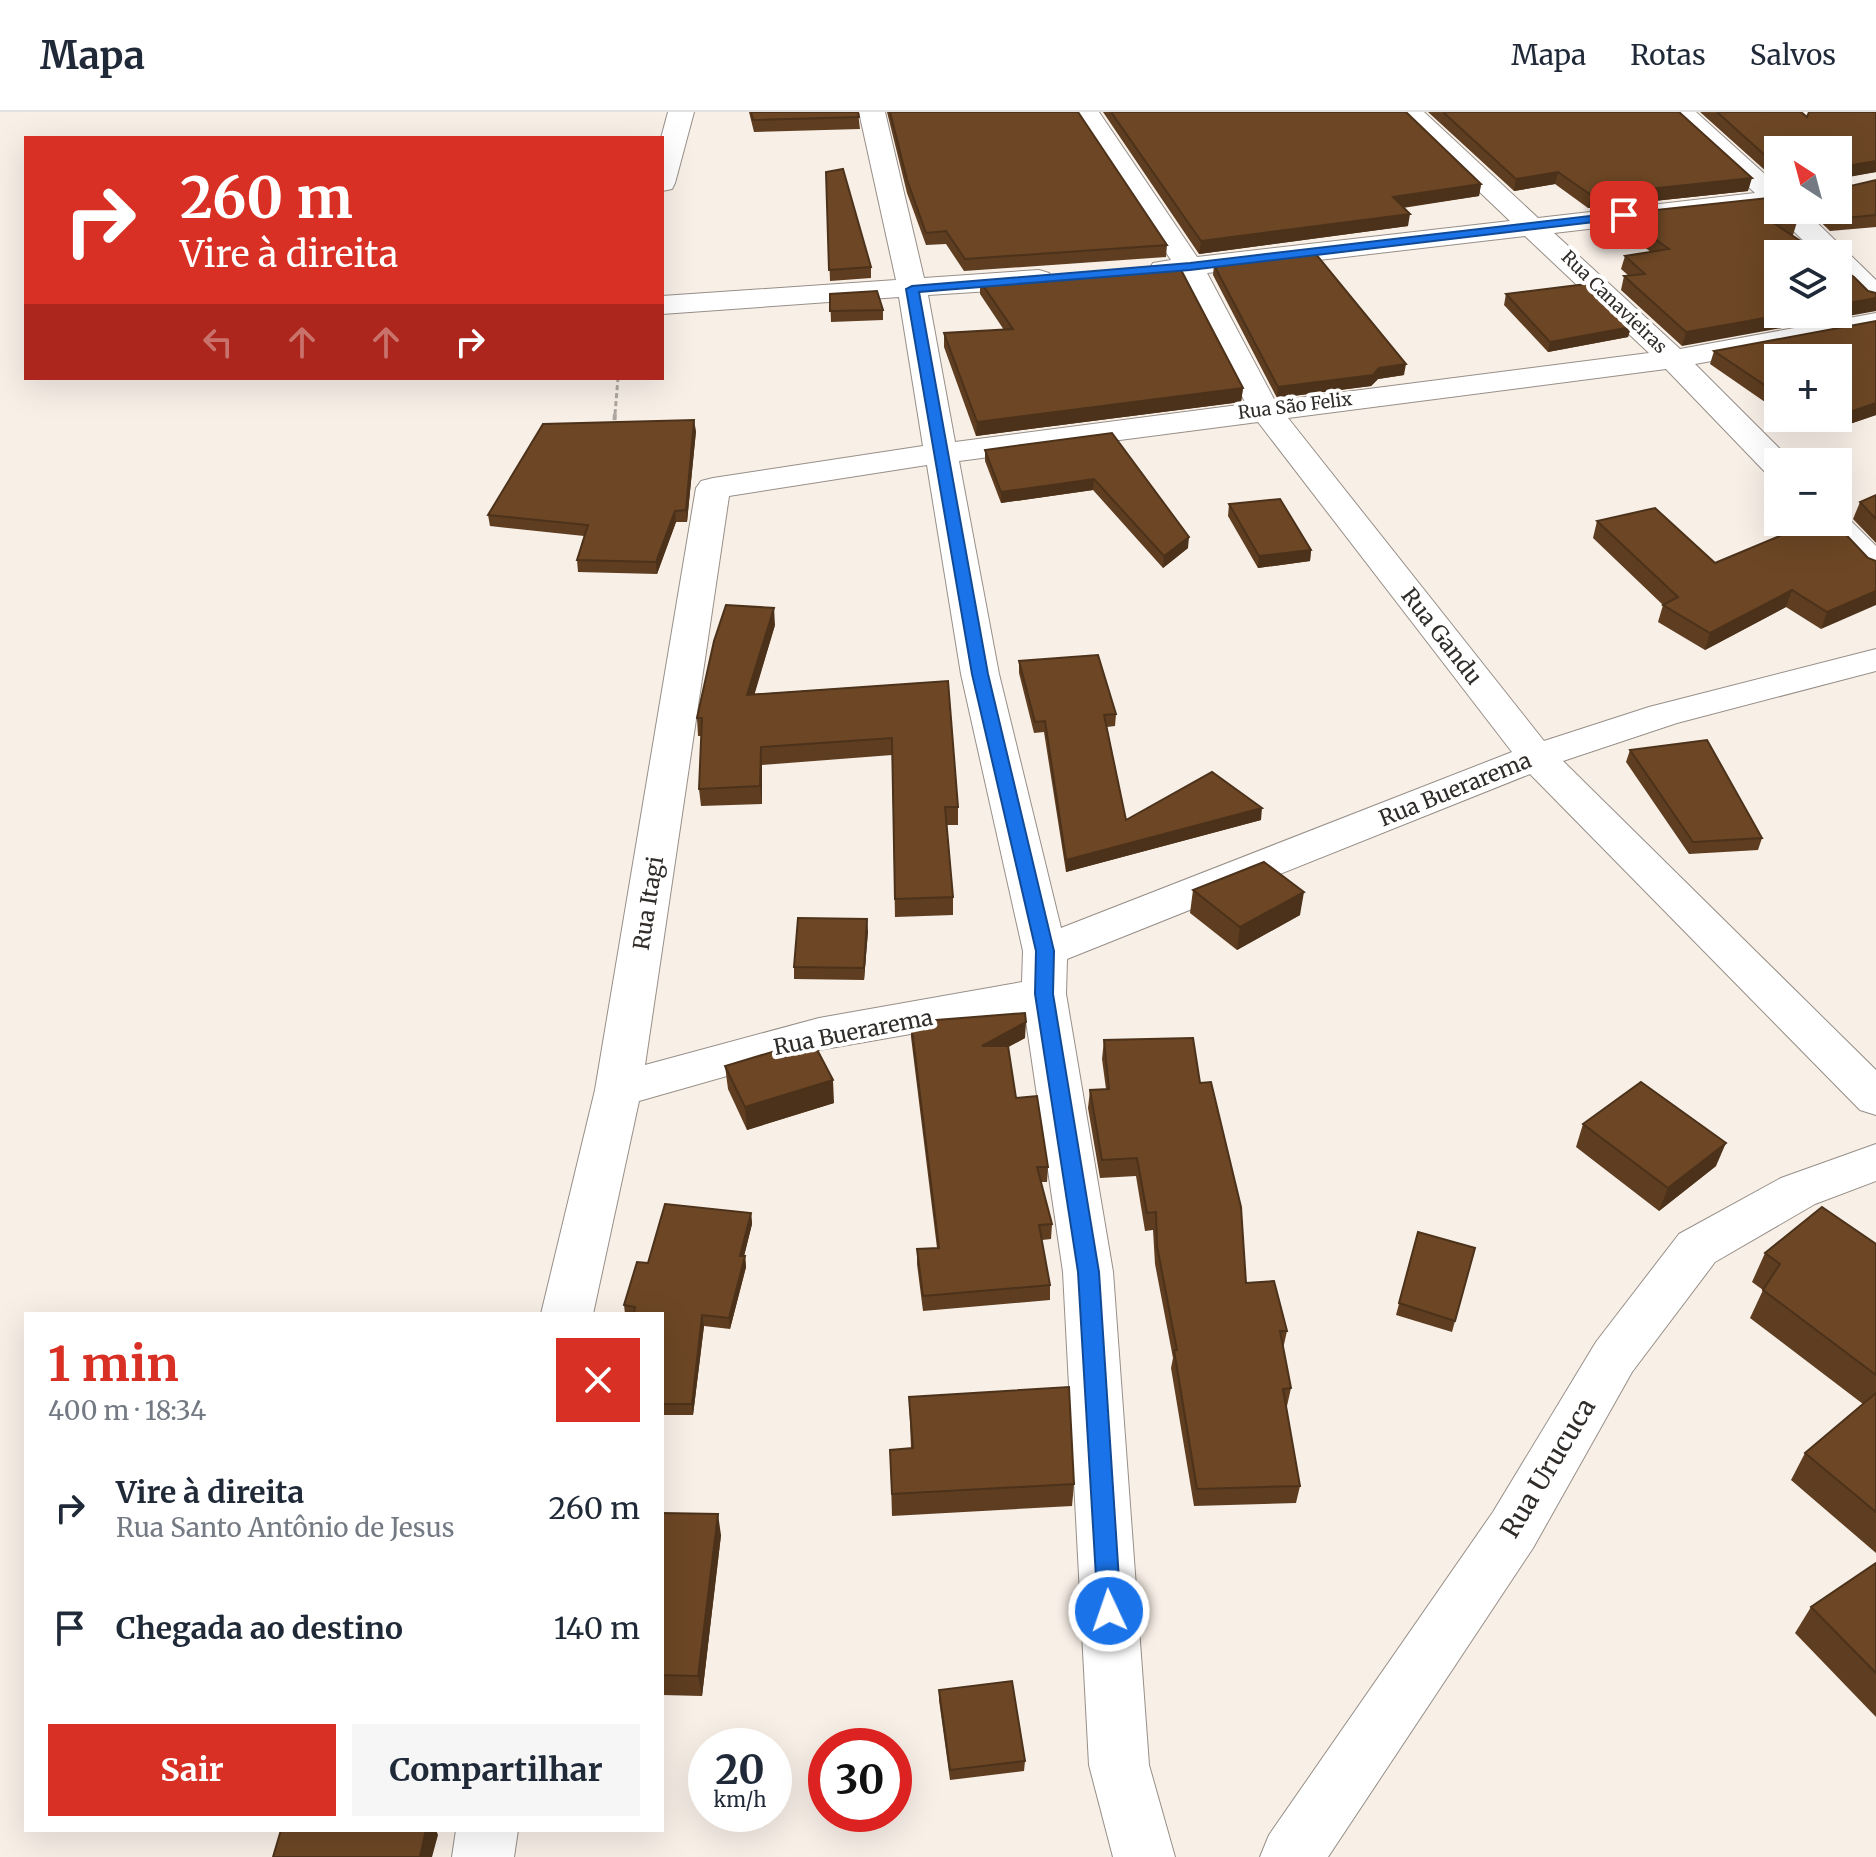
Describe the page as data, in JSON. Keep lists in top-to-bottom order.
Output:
{
  "streets": {
    "street": [
      "Rua Canavieiras",
      "Rua São Felix",
      "Rua Gandu",
      "Rua Buerarema",
      "Rua Itagi",
      "Rua Urucuca"
    ]
  },
  "crossings": [
    ["Rua Canavieiras", "Rua São Felix"],
    ["Rua São Felix", "Rua Gandu"],
    ["Rua São Felix", "Rua Itagi"],
    ["Rua Gandu", "Rua Buerarema"],
    ["Rua Buerarema", "Rua Itagi"]
  ],
  "north": "top left",
  "page": {
    "header": "Mapa",
    "nav": ["Mapa", "Rotas", "Salvos"],
    "map_buttons": ["+", "−"],
    "turn": ["260 m", "Vire à direita"],
    "heading": ["1 min", "400 m · 18:34"],
    "list": [
      {
        "name": "Vire à direita",
        "note": "Rua Santo Antônio de Jesus",
        "value": "260 m"
      },
      {
        "name": "Chegada ao destino",
        "value": "140 m"
      }
    ],
    "buttons": ["Sair", "Compartilhar"],
    "speed": "20 km/h",
    "limit": "30"
  }
}
